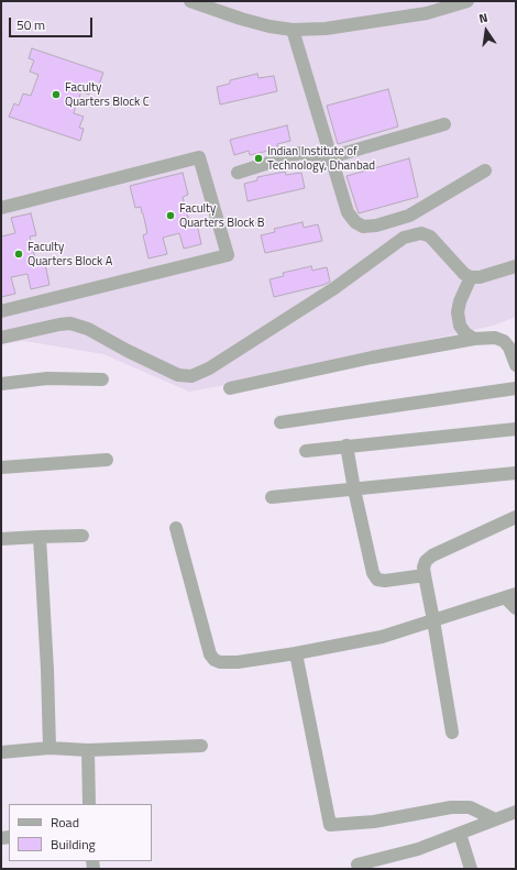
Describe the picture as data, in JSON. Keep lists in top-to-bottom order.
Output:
{
  "places": [
    "Faculty Quarters Block C",
    "Indian Institute of Technology, Dhanbad",
    "Faculty Quarters Block B",
    "Faculty Quarters Block A"
  ],
  "legend": ["Road", "Building"],
  "scale_bar": "50 m",
  "north": "top"
}
